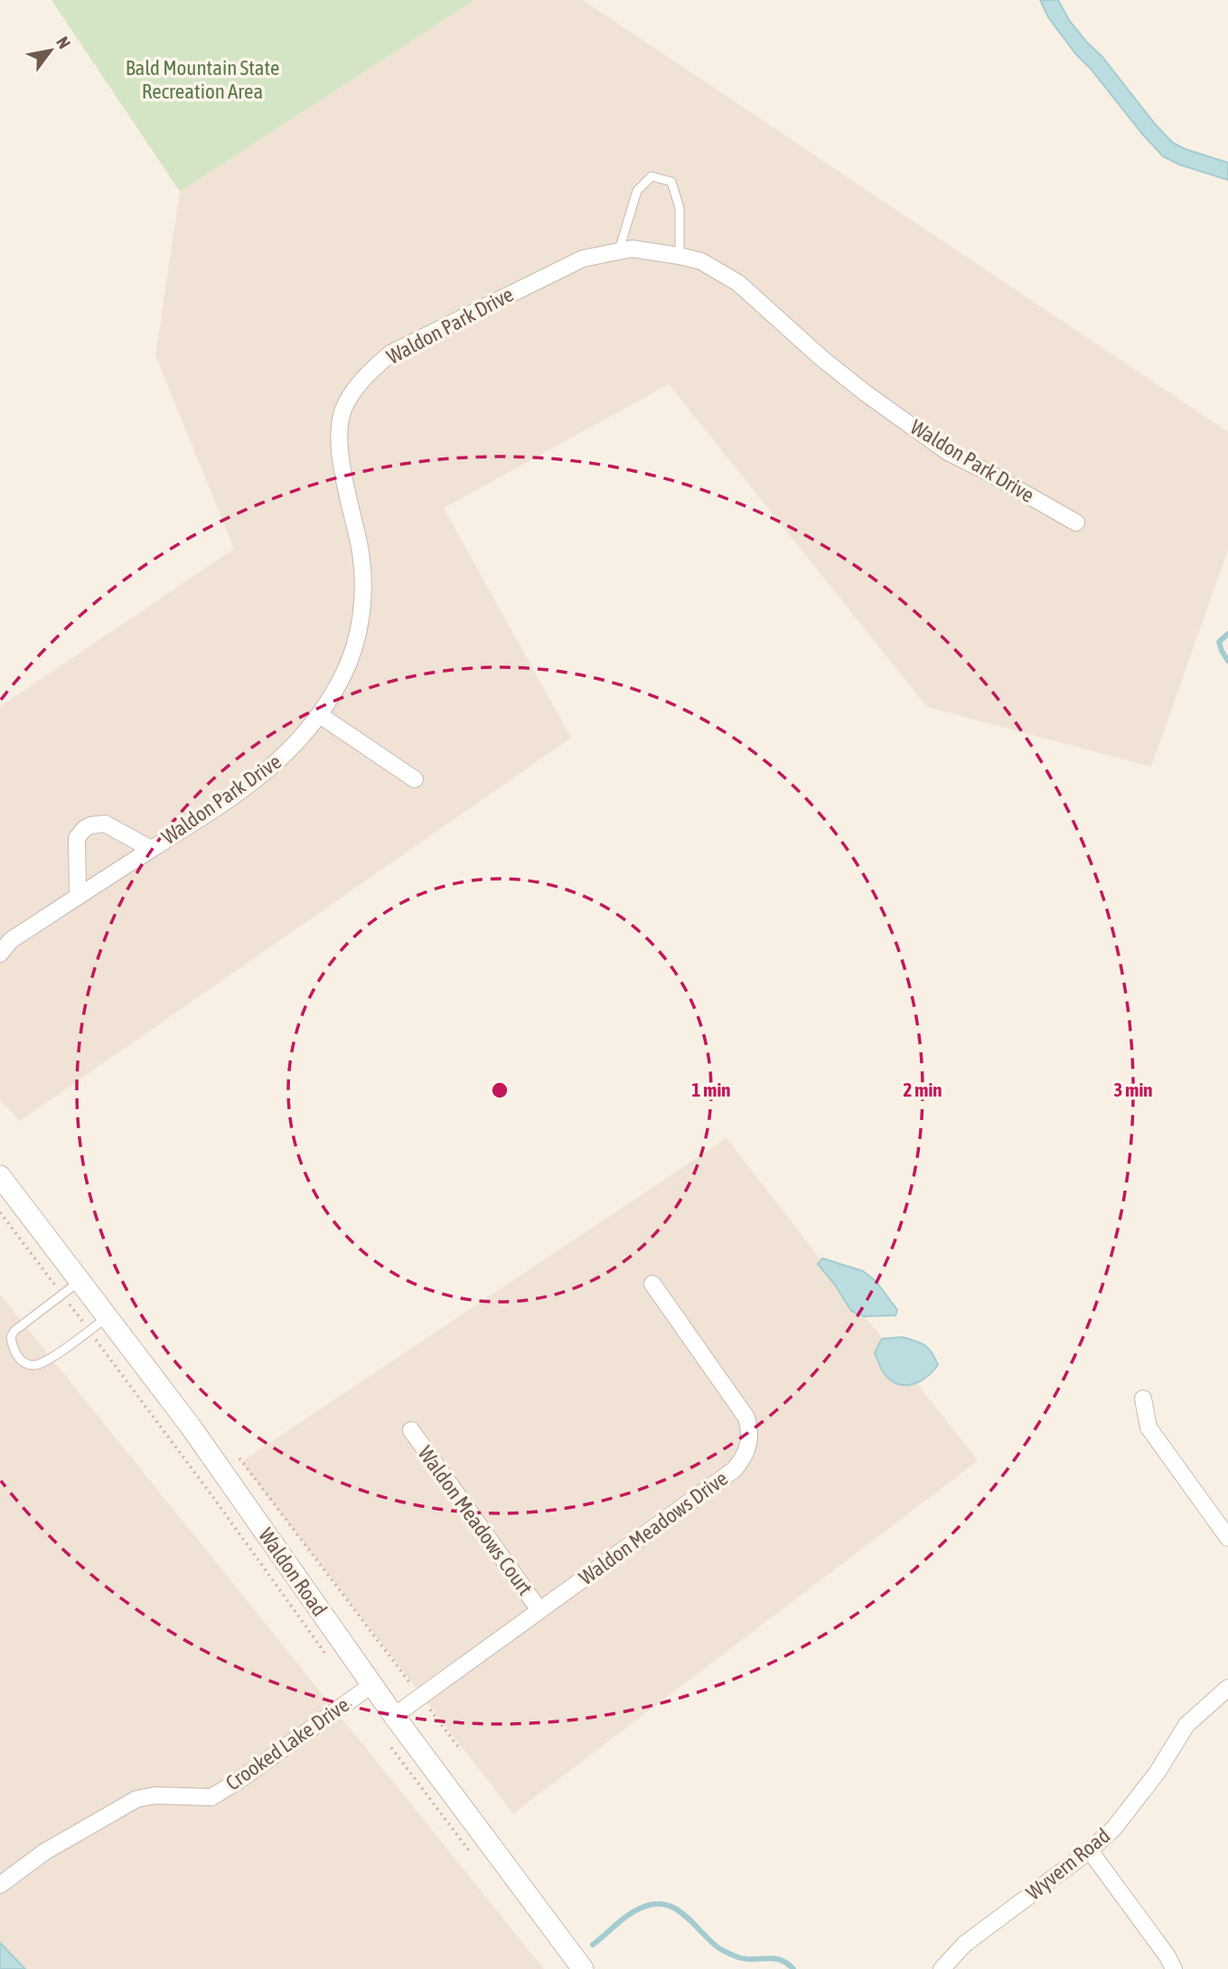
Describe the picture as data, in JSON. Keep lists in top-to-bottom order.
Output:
{
  "streets": {
    "street": [
      "Waldon Park Drive",
      "Waldon Meadows Court",
      "Waldon Meadows Drive",
      "Waldon Road",
      "Crooked Lake Drive",
      "Wyvern Road"
    ]
  },
  "crossings": [
    ["Waldon Meadows Court", "Waldon Meadows Drive"],
    ["Waldon Meadows Drive", "Waldon Road"],
    ["Waldon Road", "Crooked Lake Drive"]
  ],
  "parks": ["Bald Mountain State Recreation Area"],
  "north": "top right",
  "rings": ["1 min", "2 min", "3 min"]
}
